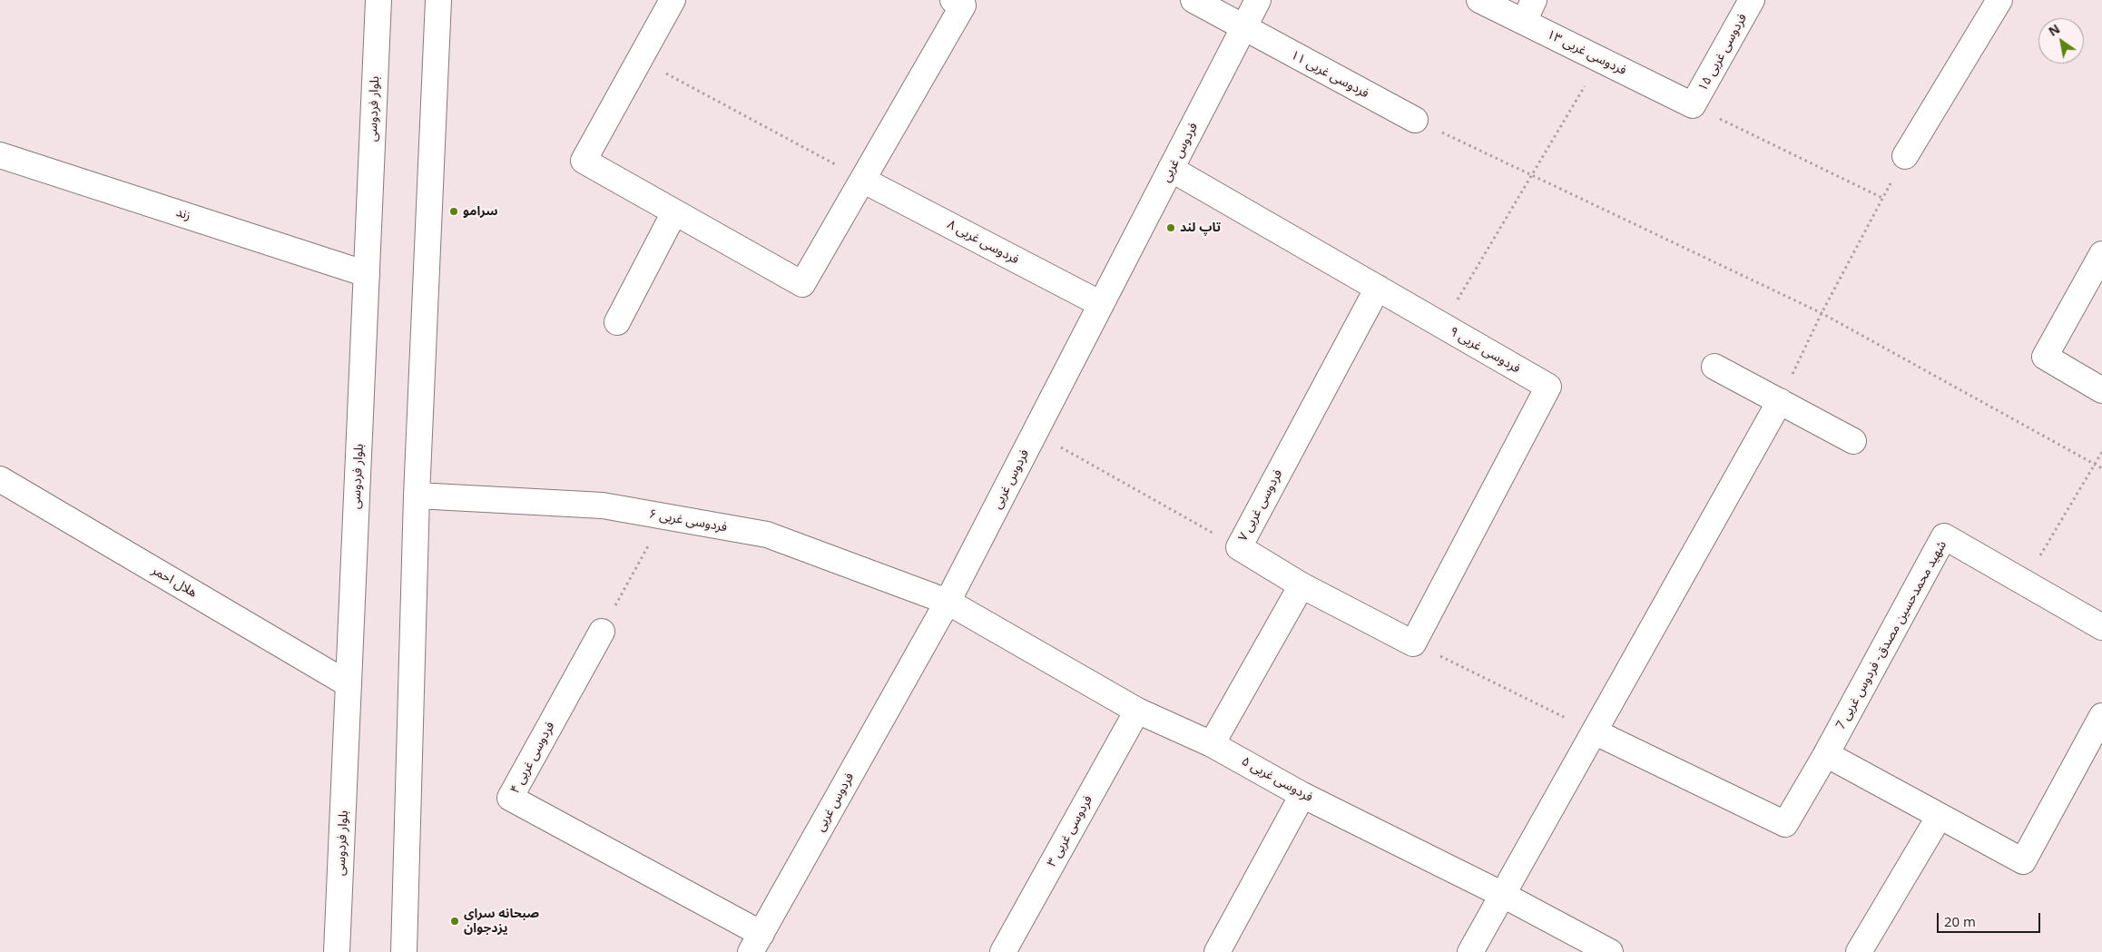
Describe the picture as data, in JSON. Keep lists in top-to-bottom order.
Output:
{
  "streets": {
    "street": [
      "فردوسی غربی ۱۳",
      "فردوسی غربی ۱۵",
      "فردوسی غربی ۱۱",
      "بلوار فردوسی",
      "فردوس غربی",
      "زند",
      "فردوسی غربی ۸",
      "فردوسی غربی ۹",
      "فردوسی غربی ۷",
      "فردوسی غربی ۶",
      "هلال احمر",
      "شهید محمدحسین مصدق- فردوس غربی 7",
      "فردوسی غربی ۴",
      "فردوسی غربی ۵",
      "فردوسی غربی ۳"
    ]
  },
  "crossings": [
    ["فردوسی غربی ۱۳", "فردوسی غربی ۱۵"],
    ["فردوسی غربی ۱۱", "فردوس غربی"],
    ["بلوار فردوسی", "زند"],
    ["بلوار فردوسی", "هلال احمر"],
    ["فردوس غربی", "فردوسی غربی ۸"],
    ["فردوس غربی", "فردوسی غربی ۹"],
    ["فردوس غربی", "فردوسی غربی ۶"],
    ["فردوس غربی", "فردوسی غربی ۴"],
    ["فردوس غربی", "فردوسی غربی ۵"],
    ["فردوسی غربی ۹", "فردوسی غربی ۷"],
    ["فردوسی غربی ۶", "فردوسی غربی ۵"],
    ["فردوسی غربی ۵", "فردوسی غربی ۳"]
  ],
  "places": ["سرامو", "تاپ لند", "صبحانه سرای یزدجوان"],
  "scale_bar": "20 m",
  "north": "top left"
}
